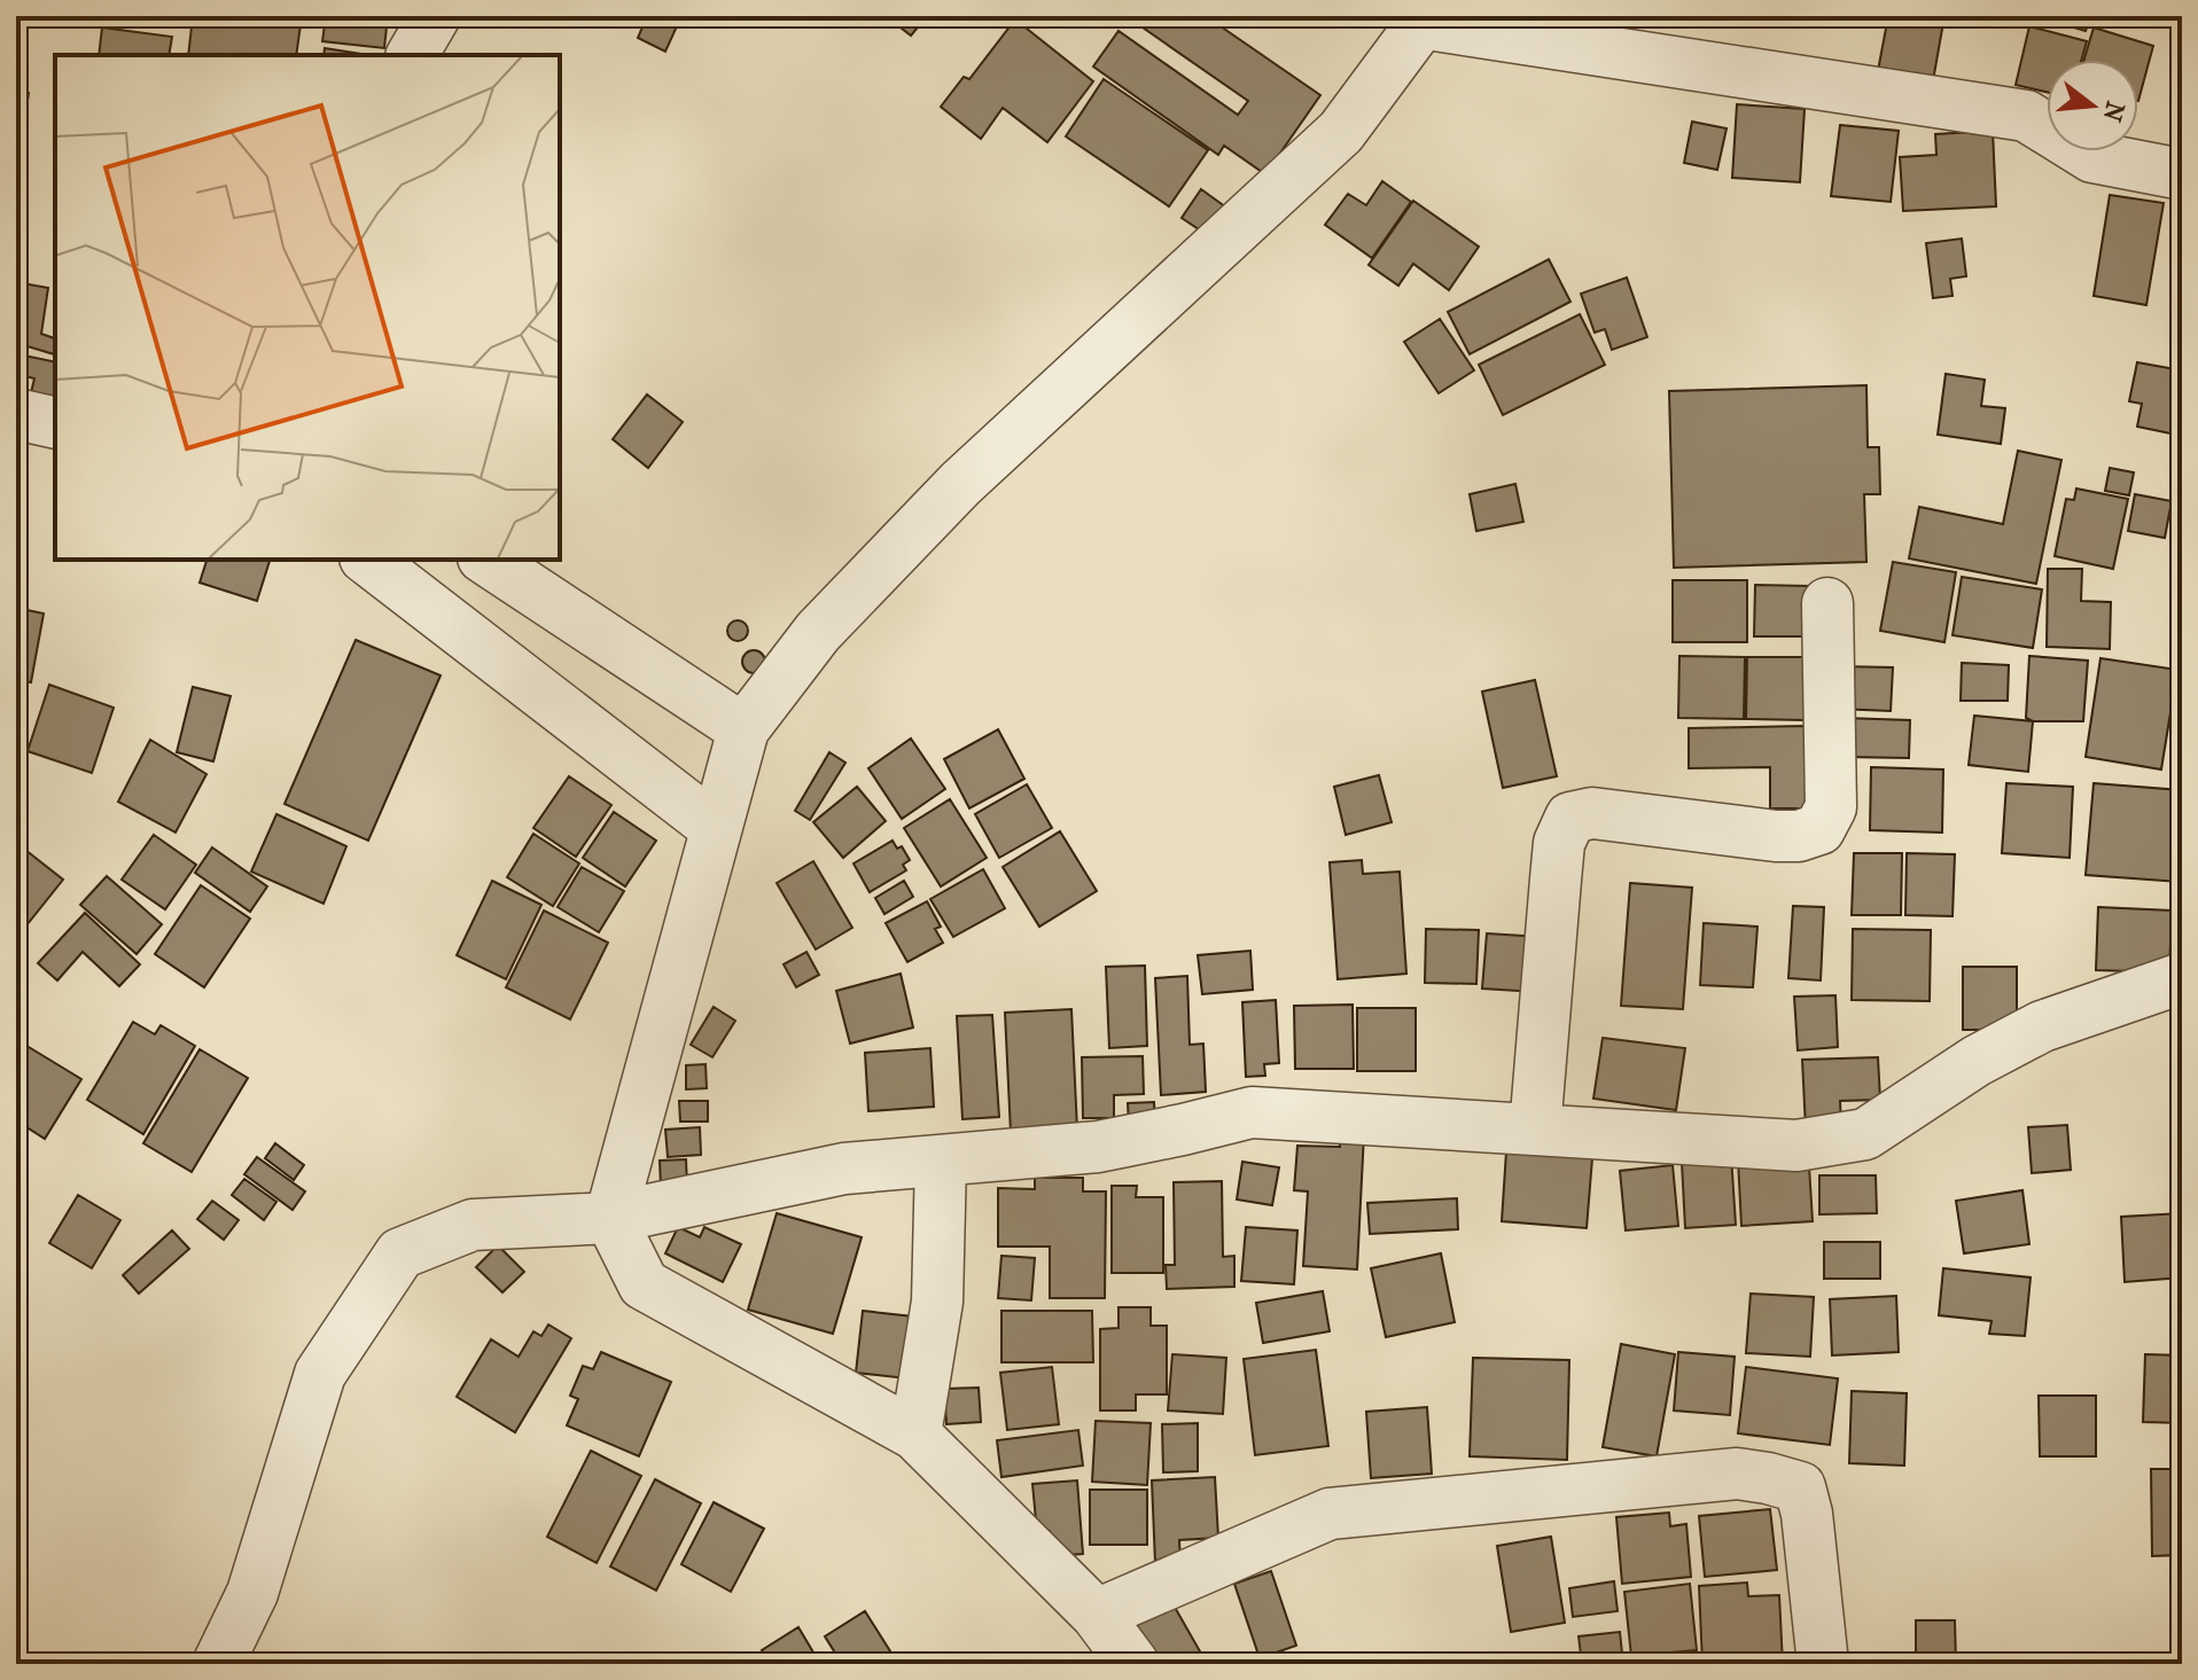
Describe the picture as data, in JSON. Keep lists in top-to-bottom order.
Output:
{
  "north": "right"
}
